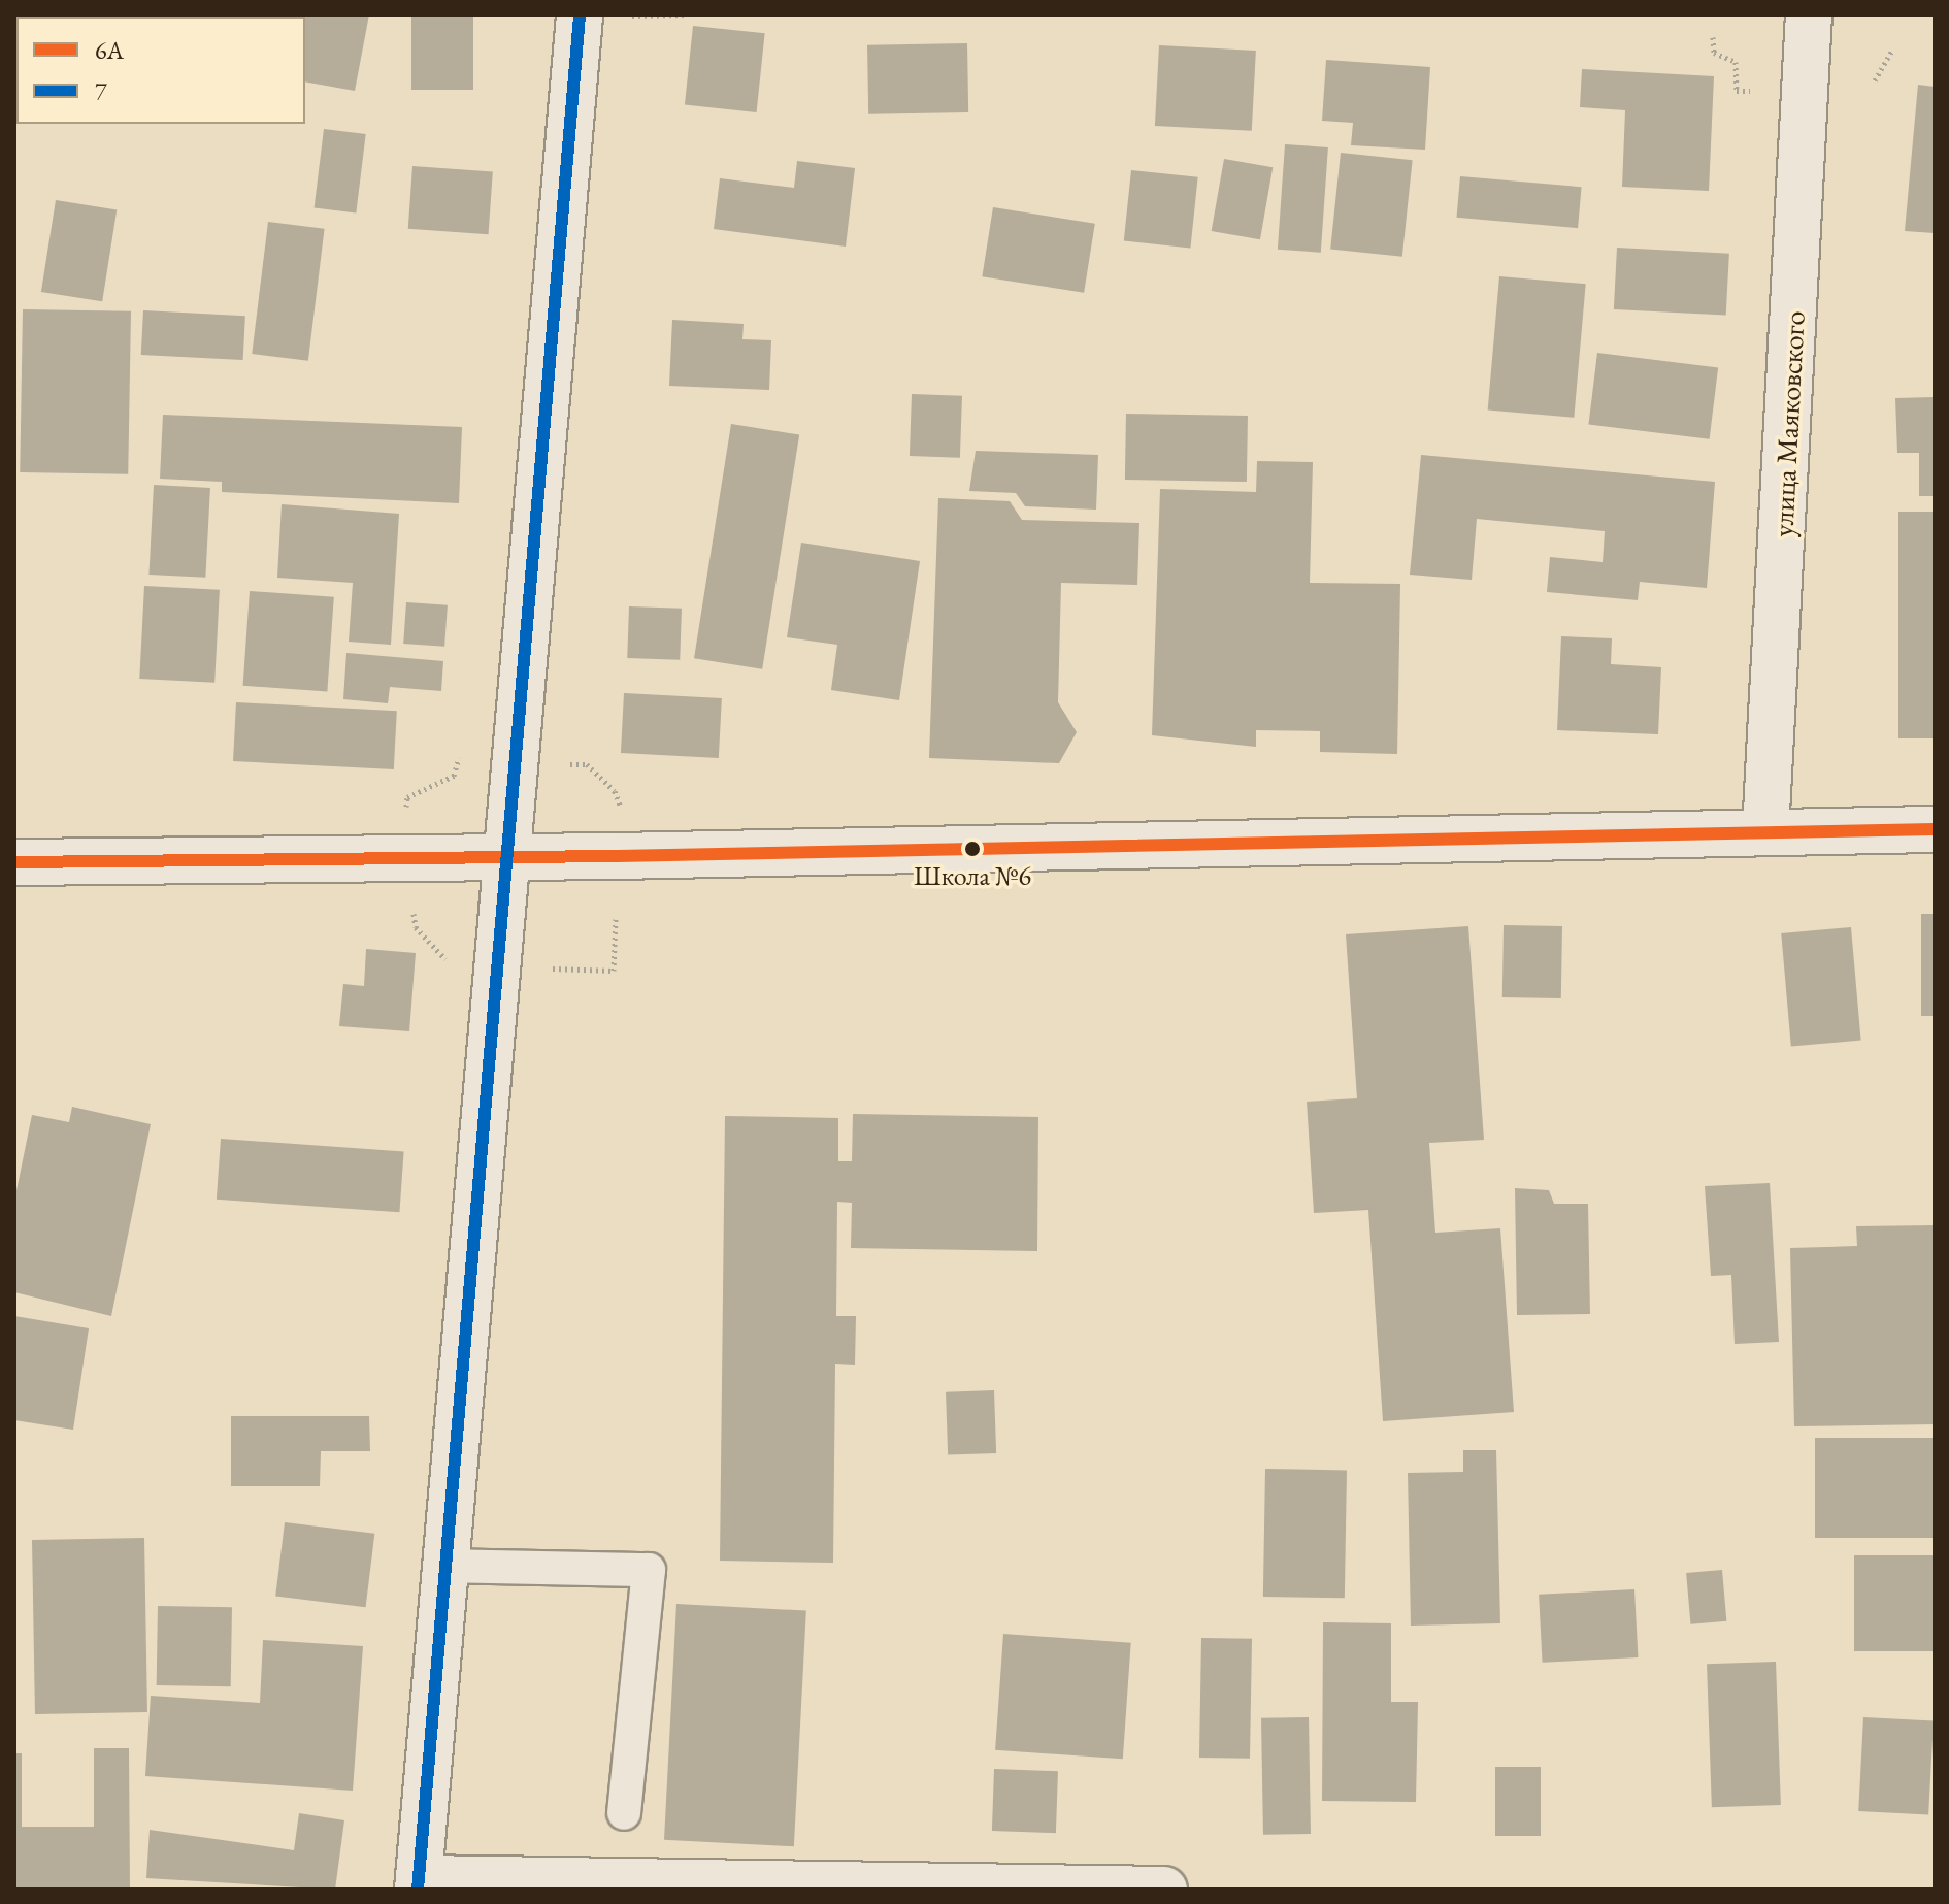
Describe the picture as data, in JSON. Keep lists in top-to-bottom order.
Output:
{
  "streets": {
    "street": ["улица Маяковского"]
  },
  "places": ["Школа №6"],
  "lines": ["transit line 7", "transit line 6А"],
  "legend": ["6А", "7"]
}
